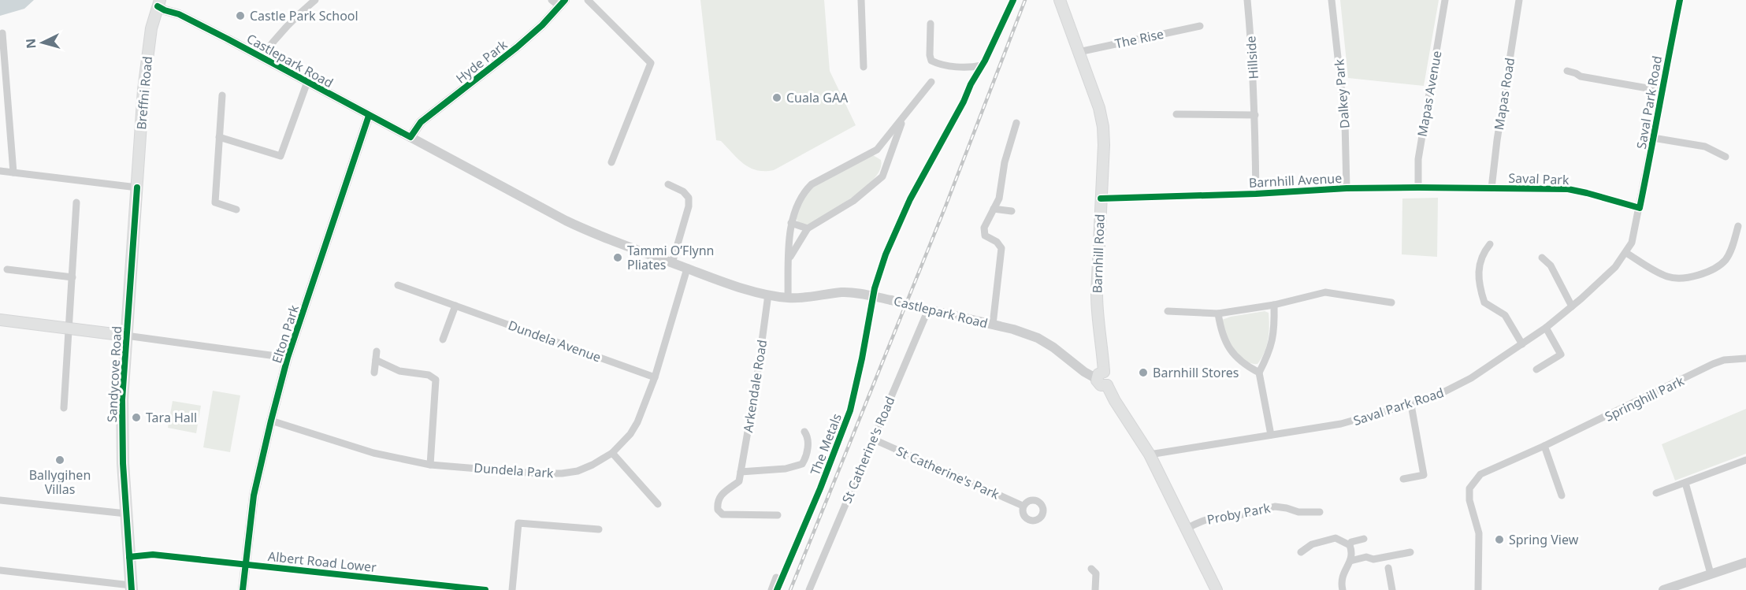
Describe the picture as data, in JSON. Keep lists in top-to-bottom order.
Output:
{
  "streets": {
    "main road": ["Breffni Road", "Barnhill Road", "Sandycove Road"],
    "street": [
      "The Rise",
      "Hillside",
      "Castlepark Road",
      "Hyde Park",
      "Dalkey Park",
      "Mapas Avenue",
      "Mapas Road",
      "Saval Park Road",
      "Saval Park",
      "Barnhill Avenue",
      "Elton Park",
      "Dundela Avenue",
      "Arkendale Road",
      "Springhill Park",
      "St Catherine's Road",
      "Dundela Park",
      "St Catherine's Park",
      "Proby Park",
      "Albert Road Lower"
    ],
    "cycle path": ["The Metals"]
  },
  "crossings": [
    ["The Rise", "Barnhill Road"],
    ["Hillside", "Barnhill Avenue"],
    ["Castlepark Road", "Hyde Park"],
    ["Castlepark Road", "Breffni Road"],
    ["Castlepark Road", "Barnhill Road"],
    ["Castlepark Road", "Elton Park"],
    ["Castlepark Road", "Arkendale Road"],
    ["Castlepark Road", "St Catherine's Road"],
    ["Castlepark Road", "Dundela Park"],
    ["Breffni Road", "Sandycove Road"],
    ["Dalkey Park", "Barnhill Avenue"],
    ["Mapas Avenue", "Barnhill Avenue"],
    ["Mapas Road", "Saval Park"],
    ["Mapas Road", "Barnhill Avenue"],
    ["Saval Park Road", "Saval Park"],
    ["Saval Park", "Barnhill Avenue"],
    ["Barnhill Avenue", "Barnhill Road"],
    ["Elton Park", "Sandycove Road"],
    ["Elton Park", "Dundela Park"],
    ["Elton Park", "Albert Road Lower"],
    ["Dundela Avenue", "Dundela Park"],
    ["Sandycove Road", "Albert Road Lower"],
    ["St Catherine's Road", "St Catherine's Park"]
  ],
  "places": [
    "Castle Park School",
    "Cuala GAA",
    "Tammi O’Flynn Pliates",
    "Barnhill Stores",
    "Tara Hall",
    "Ballygihen Villas",
    "Spring View"
  ],
  "north": "left"
}
